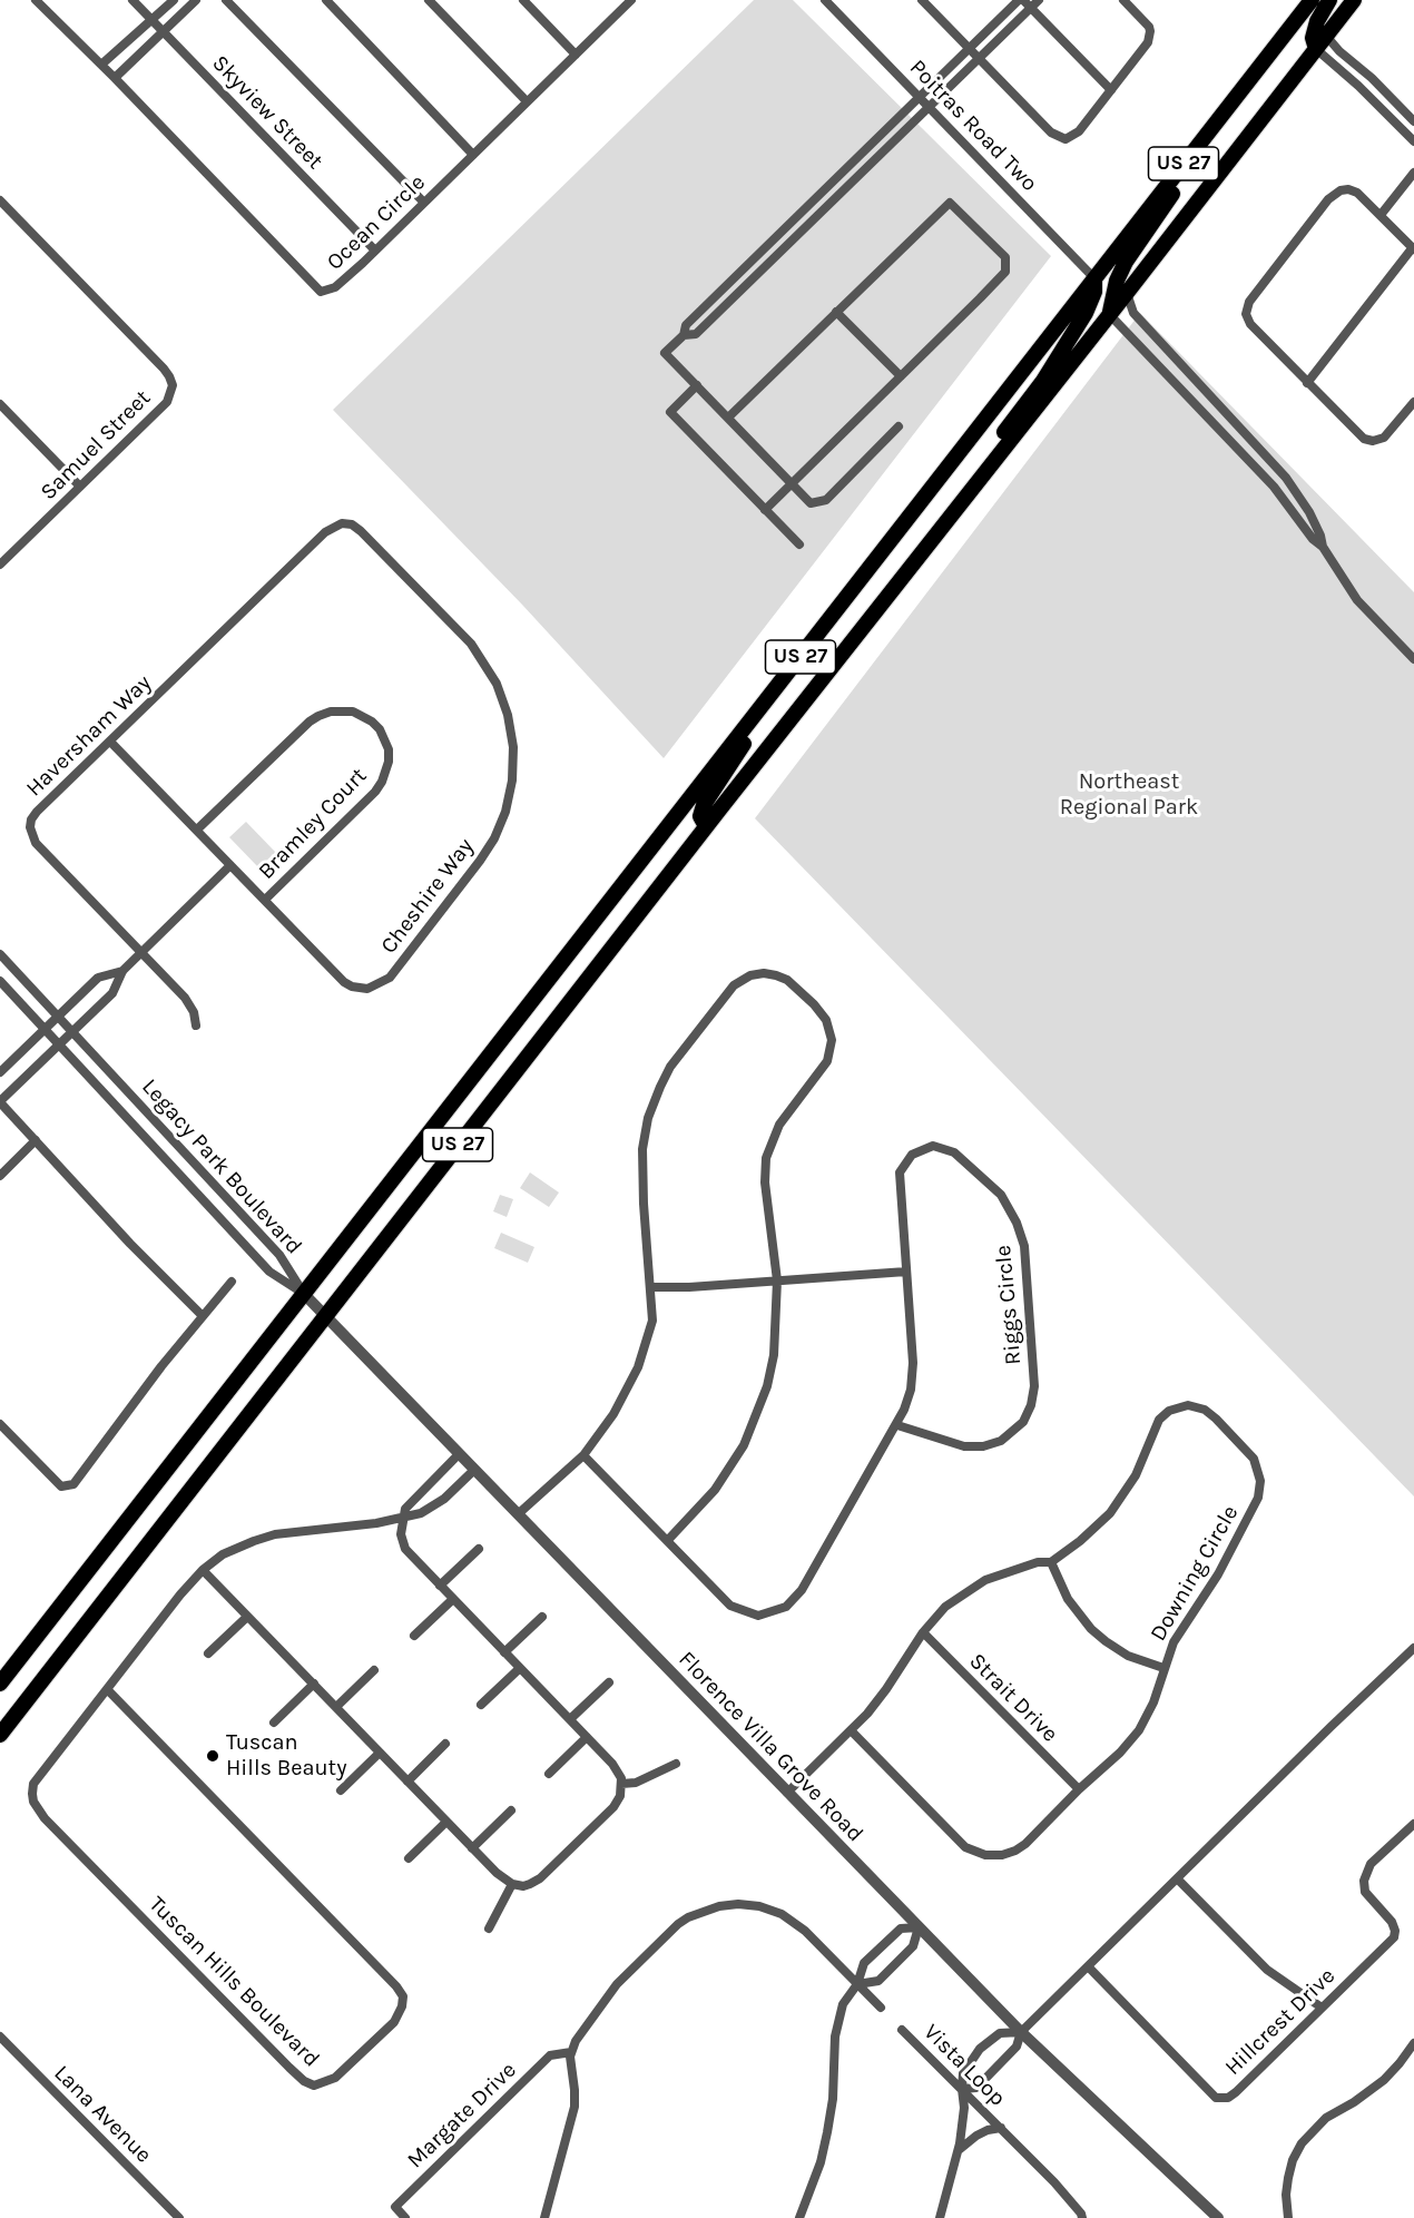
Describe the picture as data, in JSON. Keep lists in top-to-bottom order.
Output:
{
  "streets": {
    "highway": ["US 27"],
    "street": [
      "Skyview Street",
      "Poitras Road Two",
      "Ocean Circle",
      "Samuel Street",
      "Haversham Way",
      "Bramley Court",
      "Cheshire Way",
      "Legacy Park Boulevard",
      "Riggs Circle",
      "Downing Circle",
      "Strait Drive",
      "Florence Villa Grove Road",
      "Tuscan Hills Boulevard",
      "Hillcrest Drive",
      "Vista Loop",
      "Lana Avenue",
      "Margate Drive"
    ]
  },
  "crossings": [
    ["Skyview Street", "Ocean Circle"],
    ["Poitras Road Two", "US 27"],
    ["US 27", "Legacy Park Boulevard"],
    ["US 27", "Florence Villa Grove Road"],
    ["Haversham Way", "Cheshire Way"],
    ["Bramley Court", "Cheshire Way"],
    ["Legacy Park Boulevard", "Florence Villa Grove Road"],
    ["Downing Circle", "Strait Drive"],
    ["Downing Circle", "Florence Villa Grove Road"],
    ["Florence Villa Grove Road", "Tuscan Hills Boulevard"]
  ],
  "parks": ["Northeast Regional Park"],
  "places": ["Tuscan Hills Beauty"]
}
